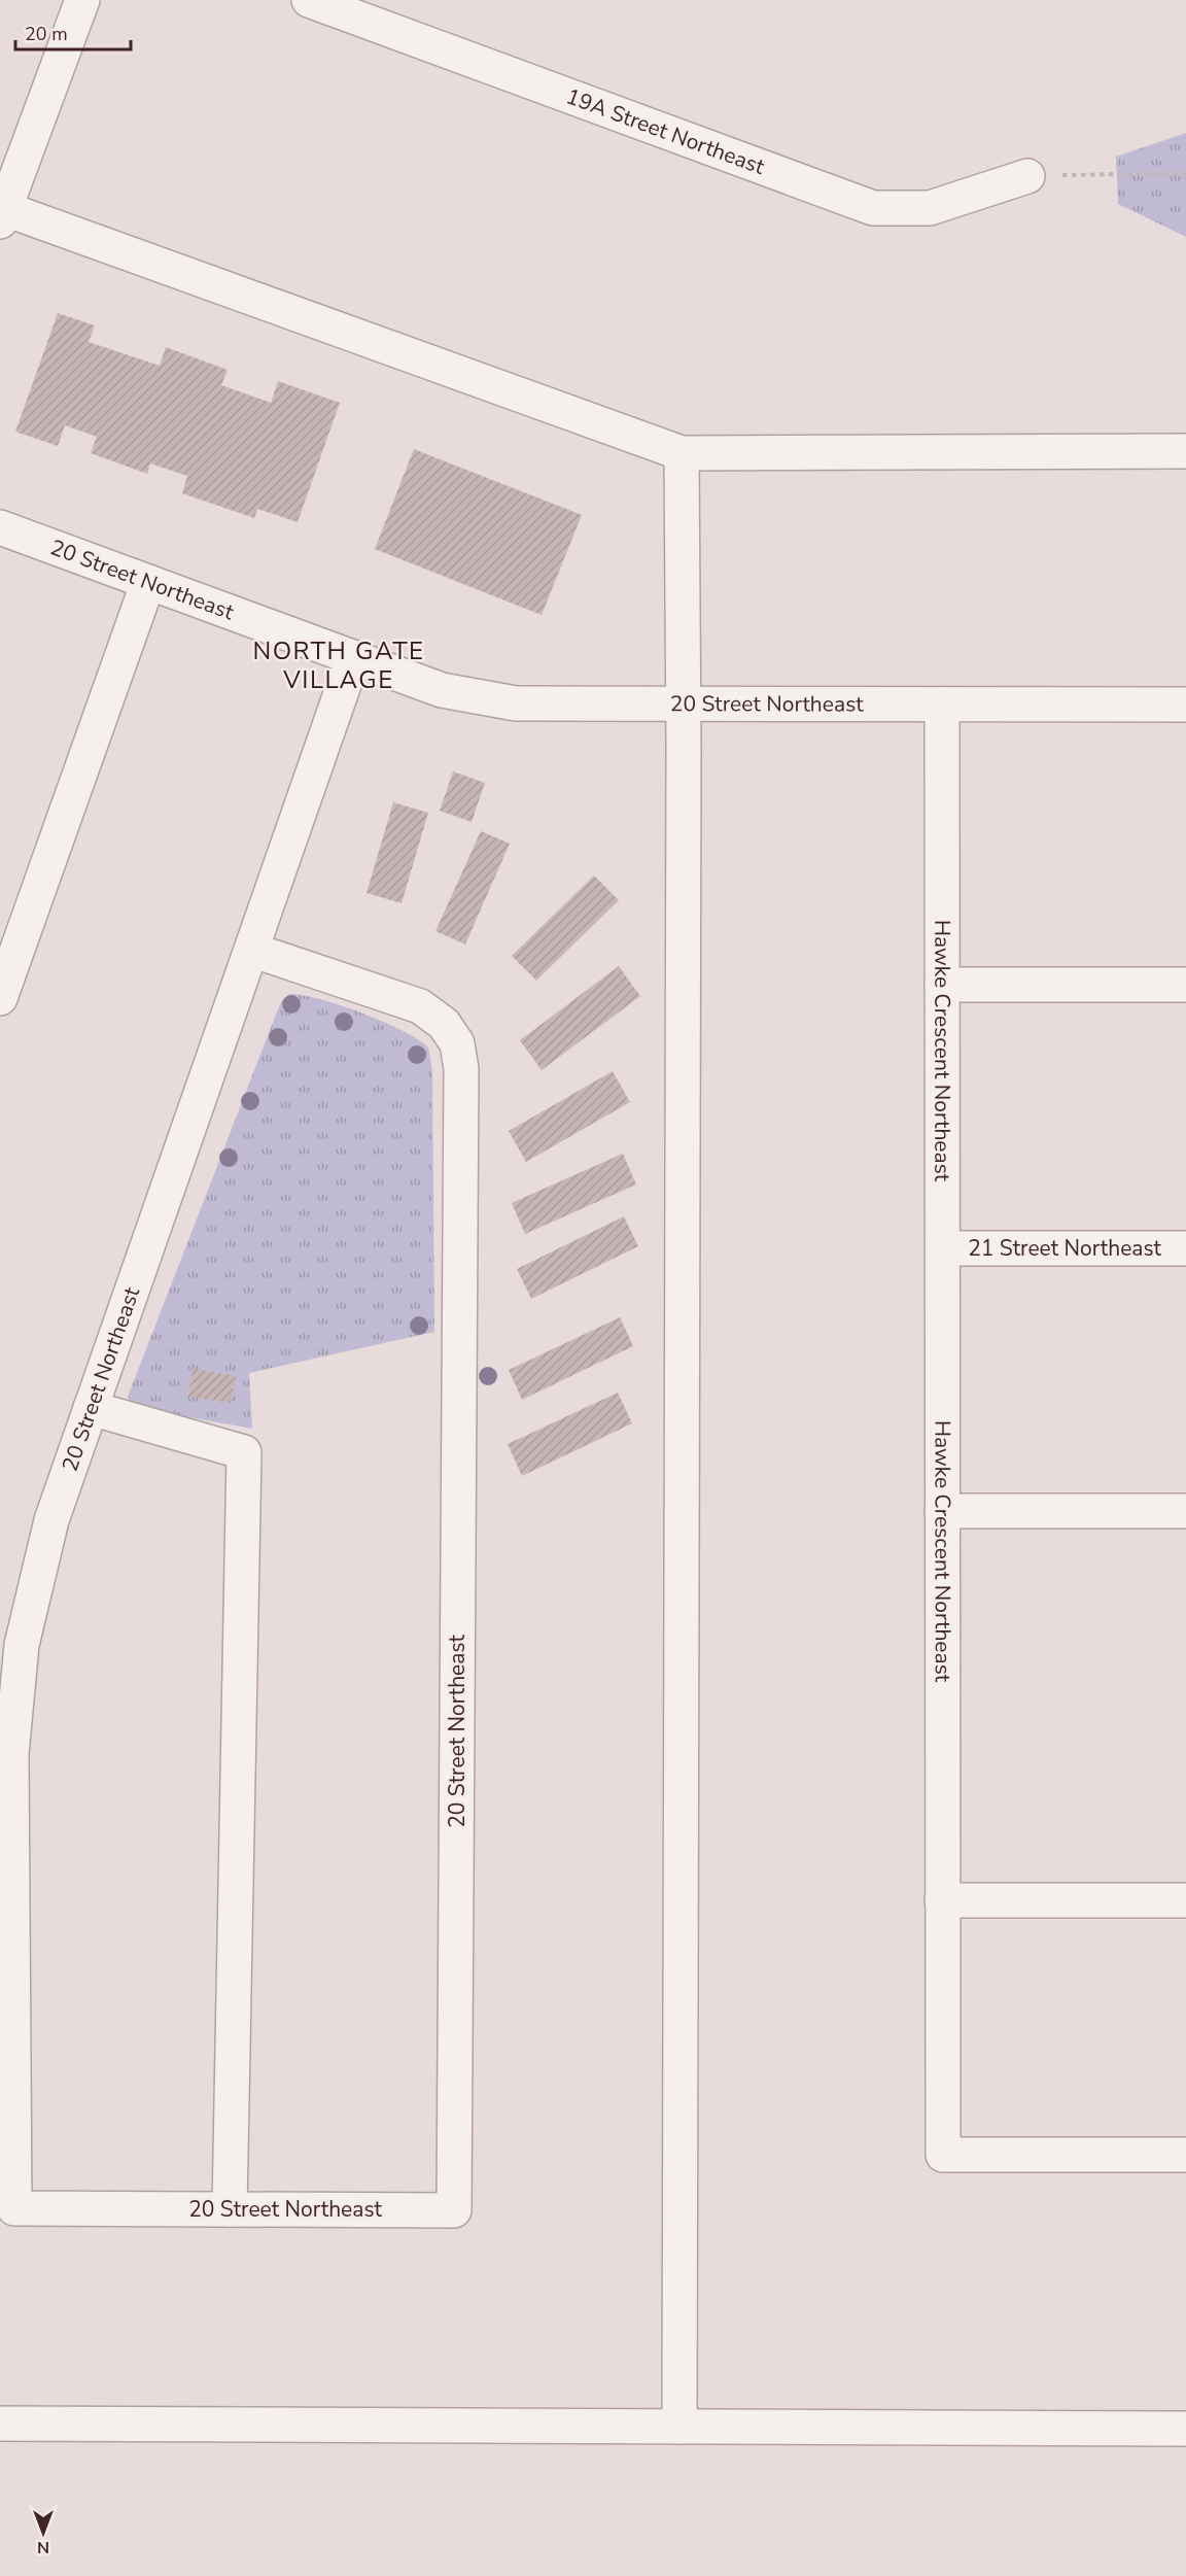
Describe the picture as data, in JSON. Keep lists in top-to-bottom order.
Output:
{
  "streets": {
    "street": [
      "19A Street Northeast",
      "20 Street Northeast",
      "Hawke Crescent Northeast",
      "21 Street Northeast"
    ]
  },
  "crossings": [
    ["20 Street Northeast", "Hawke Crescent Northeast"],
    ["Hawke Crescent Northeast", "21 Street Northeast"]
  ],
  "districts": ["NORTH GATE VILLAGE"],
  "scale_bar": "20 m",
  "north": "bottom"
}
